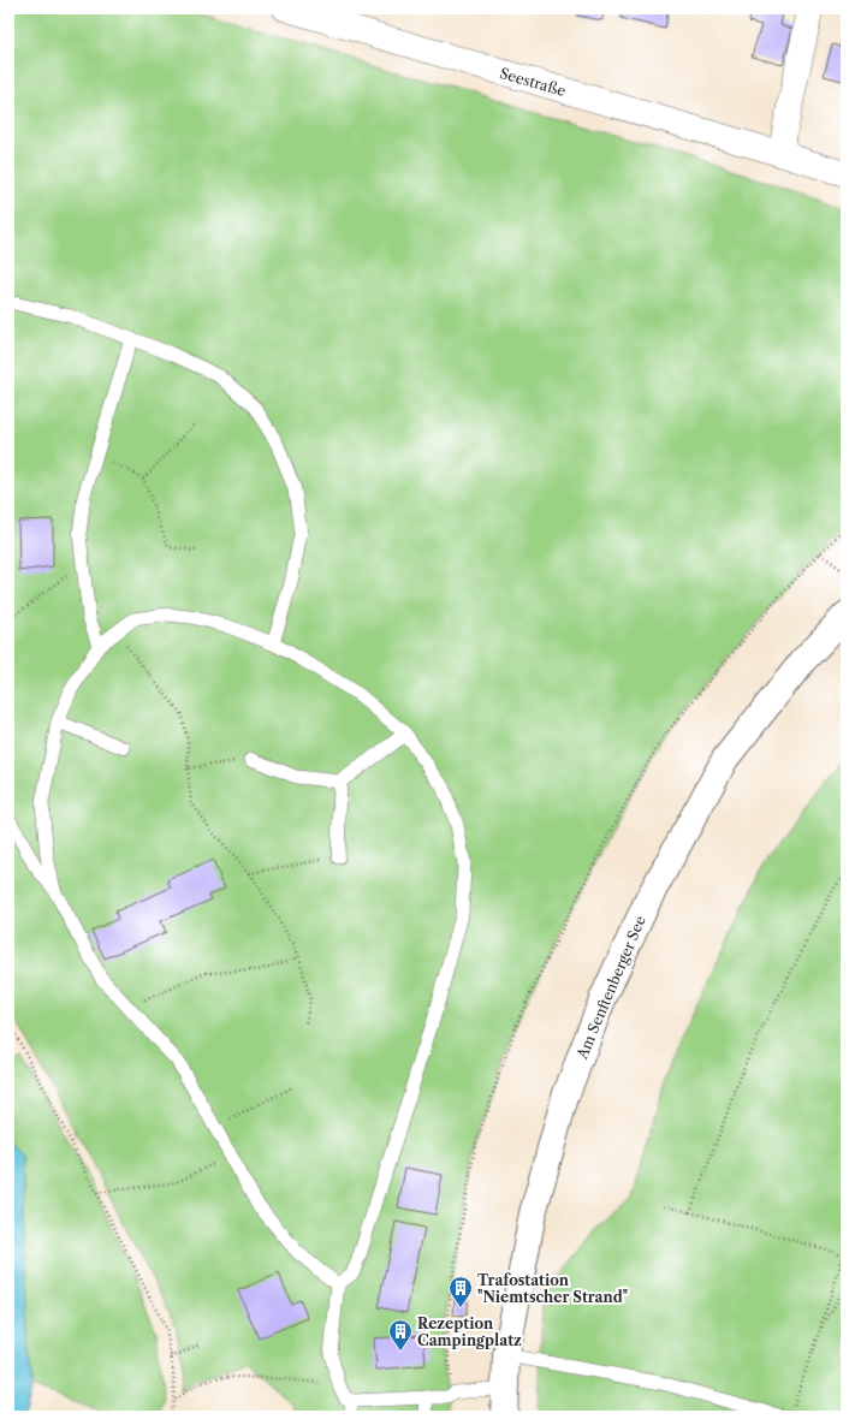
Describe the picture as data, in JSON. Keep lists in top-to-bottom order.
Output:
{
  "streets": {
    "street": ["Seestraße", "Am Senftenberger See"]
  },
  "places": {
    "building": ["Trafostation \"Niemtscher Strand\"", "Rezeption Campingplatz"]
  }
}
